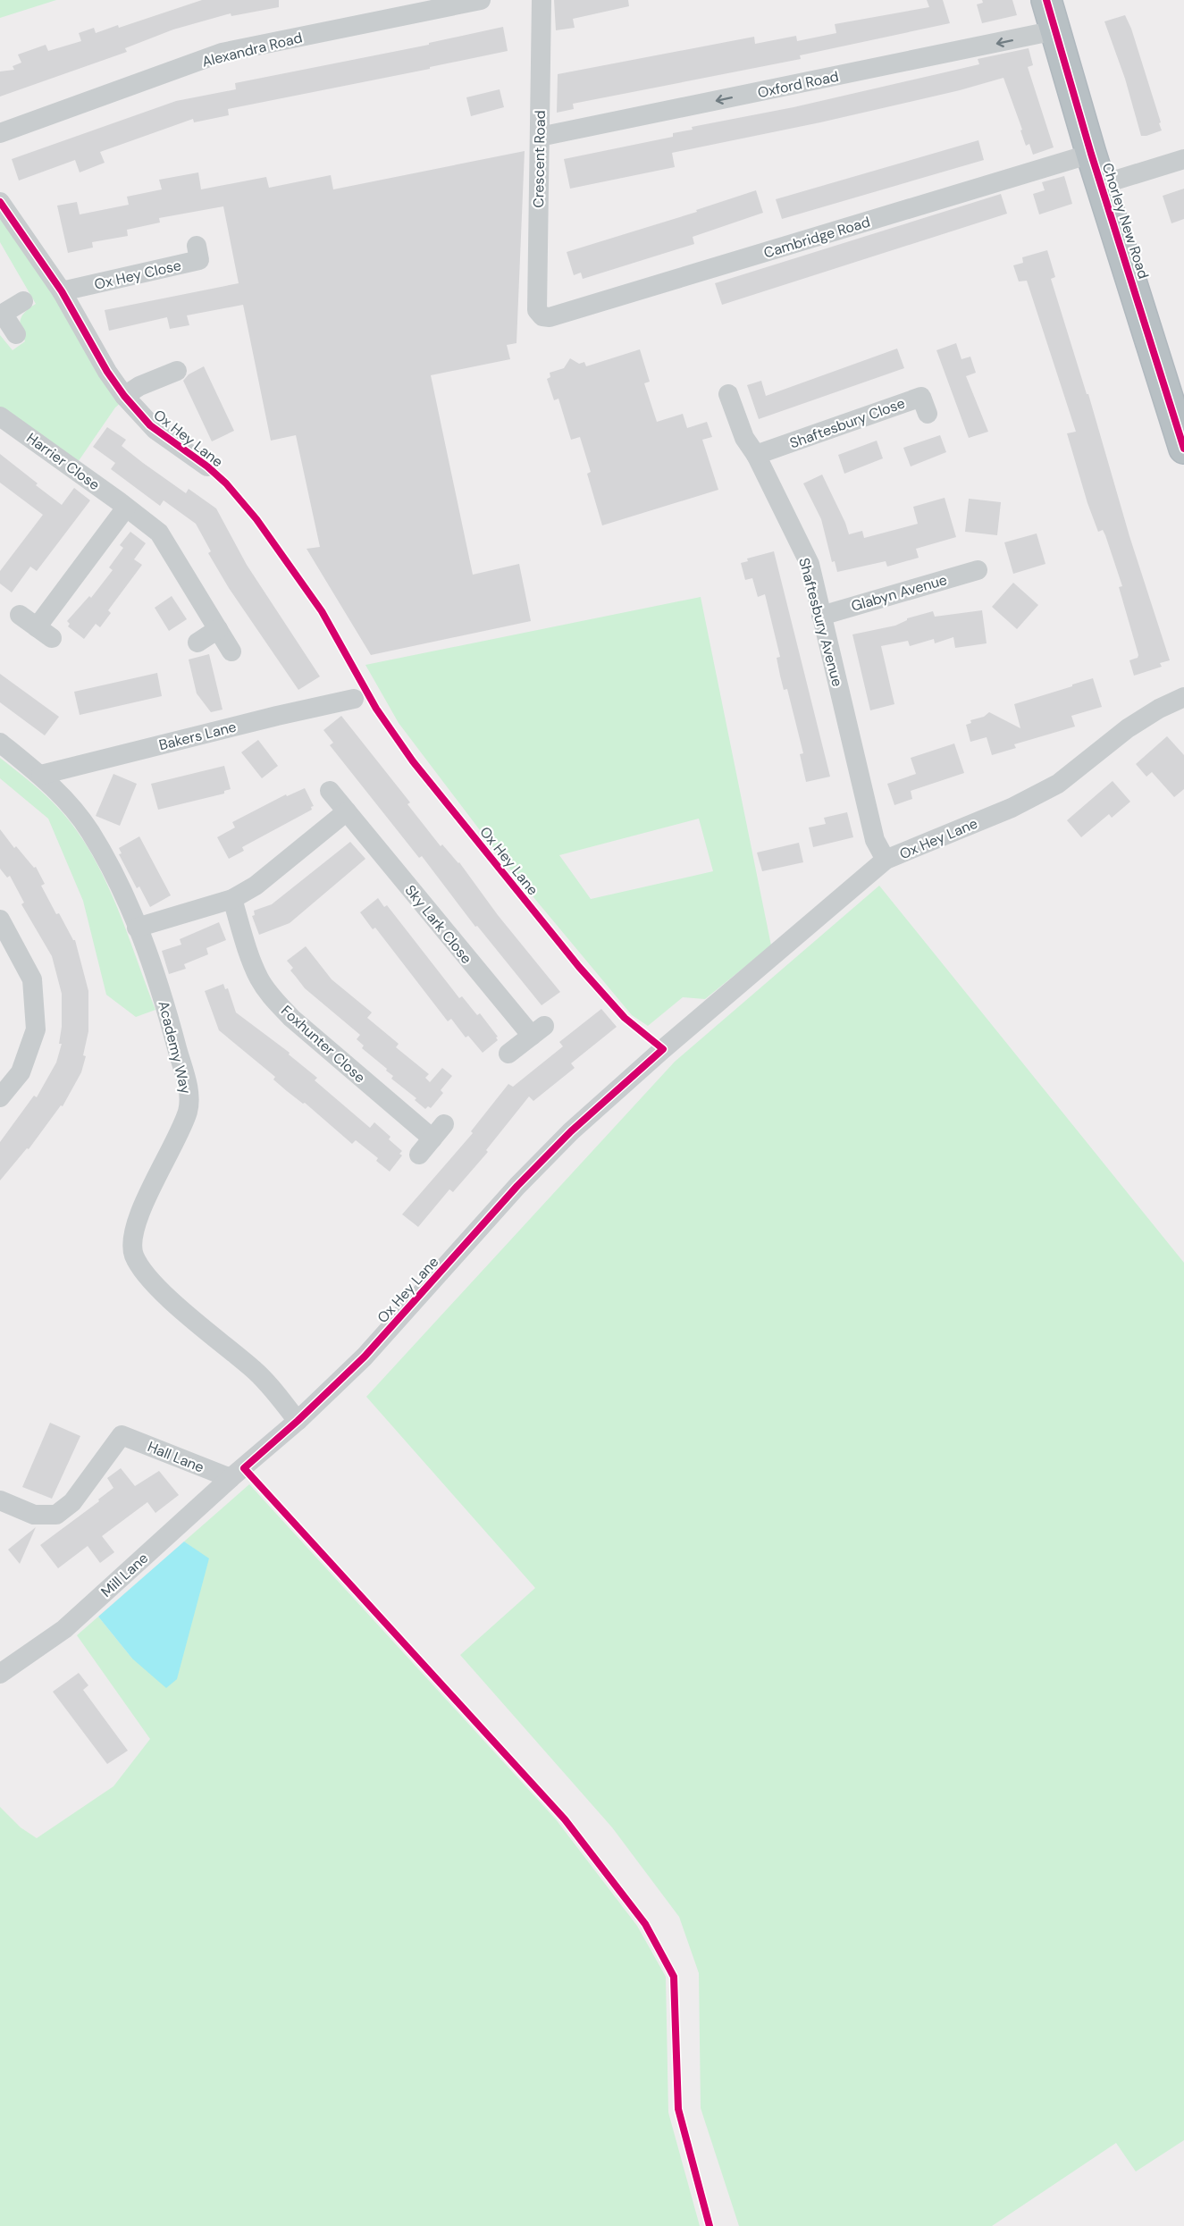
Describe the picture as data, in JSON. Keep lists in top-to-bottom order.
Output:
{
  "streets": {
    "highway": ["Chorley New Road"],
    "street": [
      "Alexandra Road",
      "Oxford Road",
      "Crescent Road",
      "Cambridge Road",
      "Ox Hey Close",
      "Shaftesbury Close",
      "Ox Hey Lane",
      "Harrier Close",
      "Glabyn Avenue",
      "Shaftesbury Avenue",
      "Bakers Lane",
      "Sky Lark Close",
      "Foxhunter Close",
      "Academy Way",
      "Hall Lane",
      "Mill Lane"
    ]
  },
  "crossings": [
    ["Oxford Road", "Crescent Road"],
    ["Oxford Road", "Chorley New Road"],
    ["Crescent Road", "Cambridge Road"],
    ["Chorley New Road", "Cambridge Road"],
    ["Ox Hey Close", "Ox Hey Lane"],
    ["Shaftesbury Close", "Shaftesbury Avenue"],
    ["Ox Hey Lane", "Shaftesbury Avenue"],
    ["Ox Hey Lane", "Academy Way"],
    ["Ox Hey Lane", "Hall Lane"],
    ["Ox Hey Lane", "Mill Lane"],
    ["Glabyn Avenue", "Shaftesbury Avenue"],
    ["Bakers Lane", "Academy Way"],
    ["Hall Lane", "Mill Lane"]
  ],
  "one_way": ["Oxford Road"]
}
